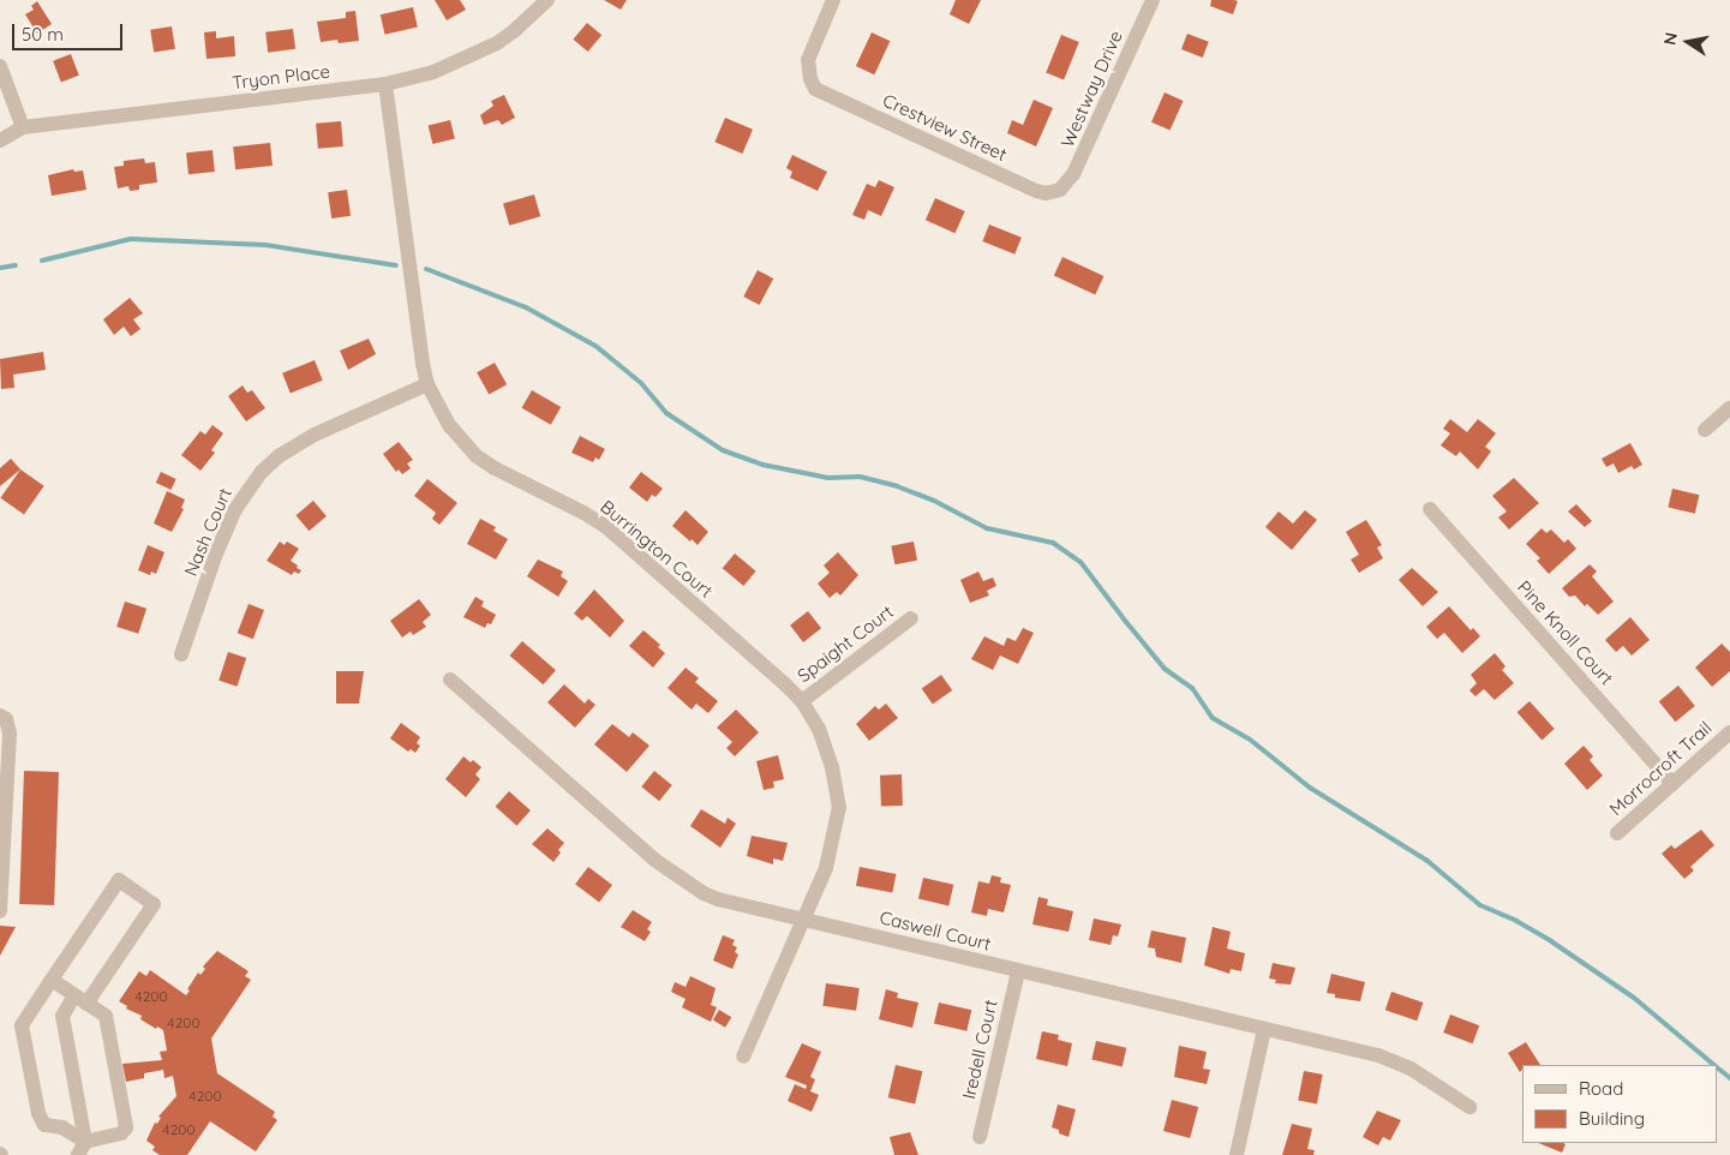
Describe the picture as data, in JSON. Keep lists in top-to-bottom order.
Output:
{
  "streets": {
    "street": [
      "Tryon Place",
      "Westway Drive",
      "Crestview Street",
      "Nash Court",
      "Burrington Court",
      "Pine Knoll Court",
      "Spaight Court",
      "Morrocroft Trail",
      "Caswell Court",
      "Iredell Court"
    ]
  },
  "crossings": [
    ["Tryon Place", "Burrington Court"],
    ["Westway Drive", "Crestview Street"],
    ["Nash Court", "Burrington Court"],
    ["Burrington Court", "Spaight Court"],
    ["Burrington Court", "Caswell Court"],
    ["Pine Knoll Court", "Morrocroft Trail"],
    ["Caswell Court", "Iredell Court"]
  ],
  "house_numbers": [
    "4200",
    "4200",
    "4200",
    "4200"
  ],
  "legend": ["Road", "Building"],
  "scale_bar": "50 m",
  "north": "left"
}
